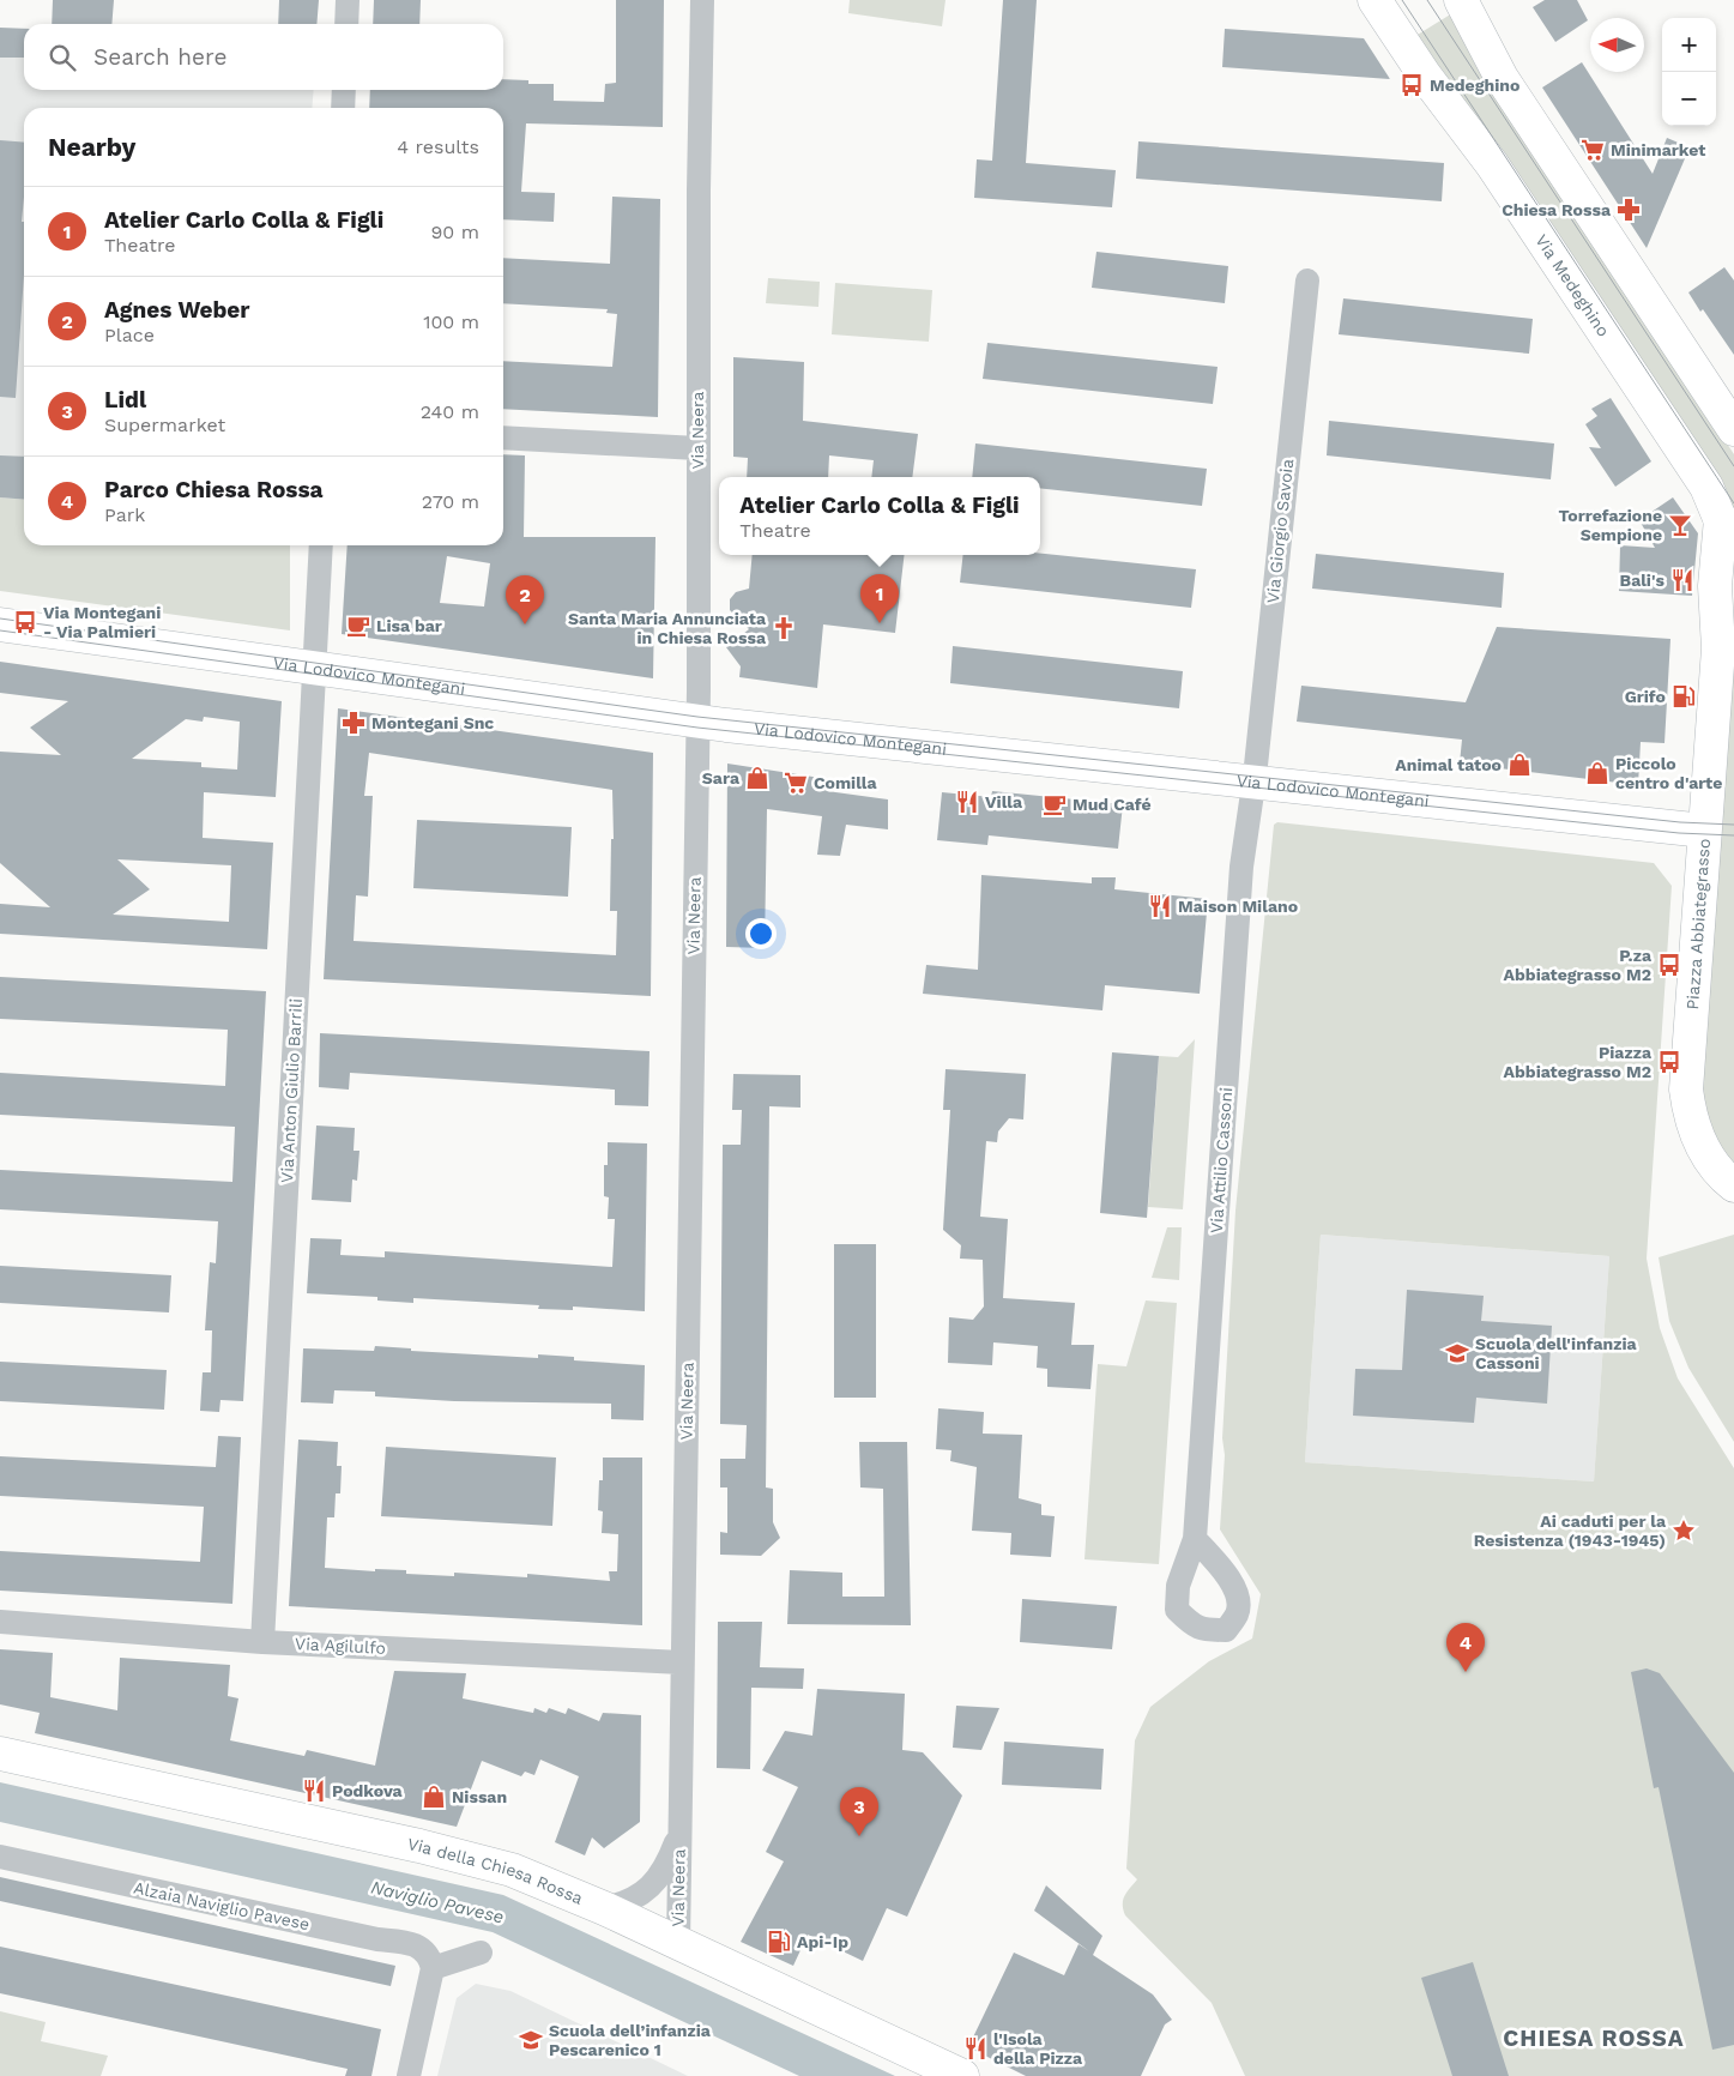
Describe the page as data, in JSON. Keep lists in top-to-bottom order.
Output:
{
  "streets": {
    "street": [
      "Via Medeghino",
      "Via Neera",
      "Via Giorgio Savoia",
      "Via Lodovico Montegani",
      "Piazza Abbiategrasso",
      "Via Anton Giulio Barrili",
      "Via Attilio Cassoni",
      "Via Agilulfo",
      "Via della Chiesa Rossa",
      "Alzaia Naviglio Pavese"
    ]
  },
  "crossings": [
    ["Via Medeghino", "Piazza Abbiategrasso"],
    ["Via Neera", "Via Lodovico Montegani"],
    ["Via Neera", "Via Agilulfo"],
    ["Via Neera", "Via della Chiesa Rossa"],
    ["Via Giorgio Savoia", "Via Lodovico Montegani"],
    ["Via Giorgio Savoia", "Via Attilio Cassoni"],
    ["Via Lodovico Montegani", "Piazza Abbiategrasso"],
    ["Via Lodovico Montegani", "Via Anton Giulio Barrili"],
    ["Via Lodovico Montegani", "Via Attilio Cassoni"],
    ["Via Anton Giulio Barrili", "Via Agilulfo"]
  ],
  "districts": ["CHIESA ROSSA"],
  "water": ["Naviglio Pavese"],
  "places": {
    "bus stop": [
      "Medeghino",
      "Via Montegani - Via Palmieri",
      "P.za Abbiategrasso M2",
      "Piazza Abbiategrasso M2"
    ],
    "supermarket": ["Minimarket", "Comilla"],
    "pharmacy": ["Chiesa Rossa", "Montegani Snc"],
    "bar": ["Torrefazione Sempione"],
    "restaurant": [
      "Bali's",
      "Villa",
      "Maison Milano",
      "Podkova",
      "l'Isola della Pizza"
    ],
    "cafe": ["Lisa bar", "Mud Café"],
    "church": ["Santa Maria Annunciata in Chiesa Rossa"],
    "fuel station": ["Grifo", "Api-Ip"],
    "shop": [
      "Animal tatoo",
      "Piccolo centro d'arte",
      "Sara",
      "Nissan"
    ],
    "school or university": ["Scuola dell'infanzia Cassoni", "Scuola dell’infanzia Pescarenico 1"],
    "place": ["Ai caduti per la Resistenza (1943-1945)"]
  },
  "north": "left",
  "page": {
    "map_buttons": ["+", "−"],
    "search": "Search here",
    "heading": ["Nearby", "4 results"],
    "list": [
      {
        "mark": "1",
        "name": "Atelier Carlo Colla & Figli",
        "note": "Theatre",
        "value": "90 m"
      },
      {
        "mark": "2",
        "name": "Agnes Weber",
        "note": "Place",
        "value": "100 m"
      },
      {
        "mark": "3",
        "name": "Lidl",
        "note": "Supermarket",
        "value": "240 m"
      },
      {
        "mark": "4",
        "name": "Parco Chiesa Rossa",
        "note": "Park",
        "value": "270 m"
      }
    ],
    "popup": ["Atelier Carlo Colla & Figli", "Theatre"],
    "pins": [
      "1",
      "2",
      "4",
      "3"
    ]
  }
}
